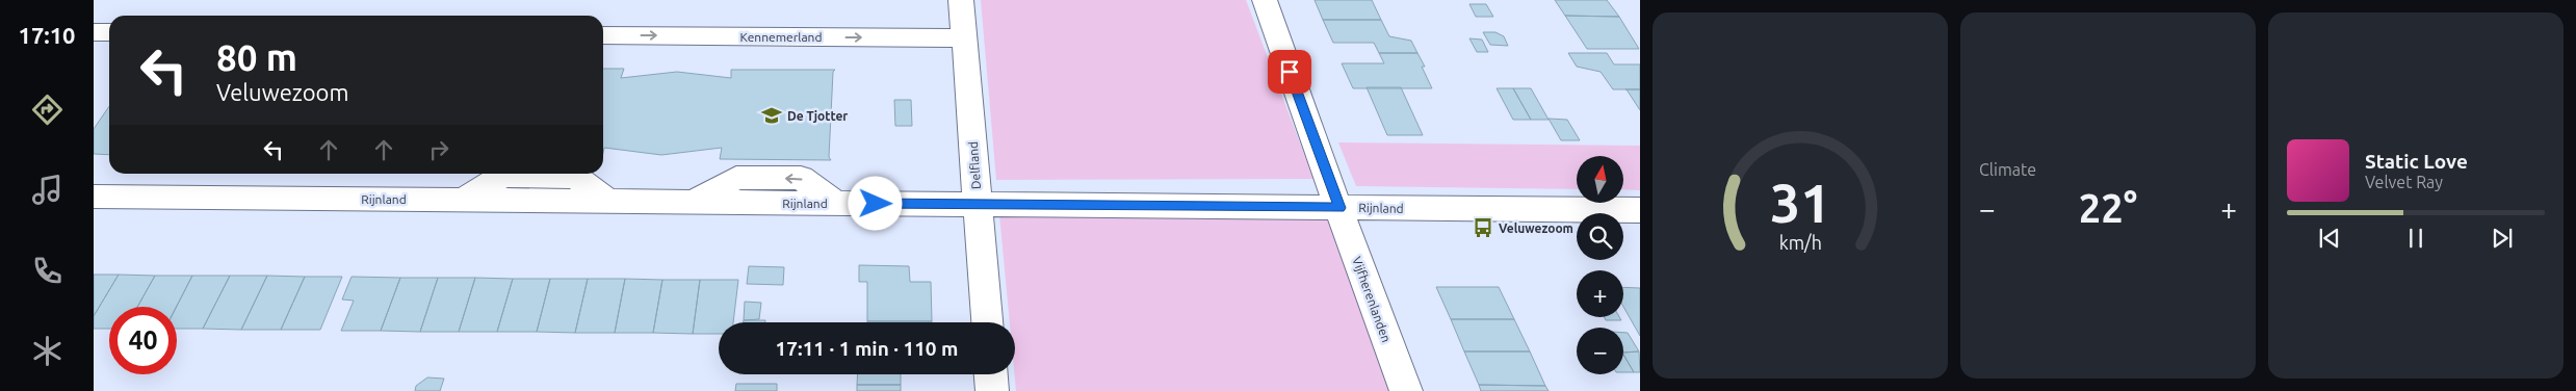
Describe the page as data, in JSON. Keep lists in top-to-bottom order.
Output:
{
  "streets": {
    "street": [
      "Kennemerland",
      "Delfland",
      "Rijnland",
      "Vijfherenlanden"
    ]
  },
  "crossings": [
    ["Kennemerland", "Delfland"],
    ["Delfland", "Rijnland"],
    ["Rijnland", "Vijfherenlanden"]
  ],
  "one_way": ["Kennemerland"],
  "places": {
    "school or university": ["De Tjotter"],
    "bus stop": ["Veluwezoom"]
  },
  "north": "top",
  "page": {
    "tabs": "17:10",
    "tile": "Climate",
    "turn": ["80 m", "Veluwezoom"],
    "song": ["Static Love", "Velvet Ray"],
    "map_buttons": ["+", "−"],
    "heat": ["−", "22°", "+"],
    "limit": "40",
    "trip": "17:11 · 1 min · 110 m",
    "gauge": ["31", "km/h"]
  }
}
